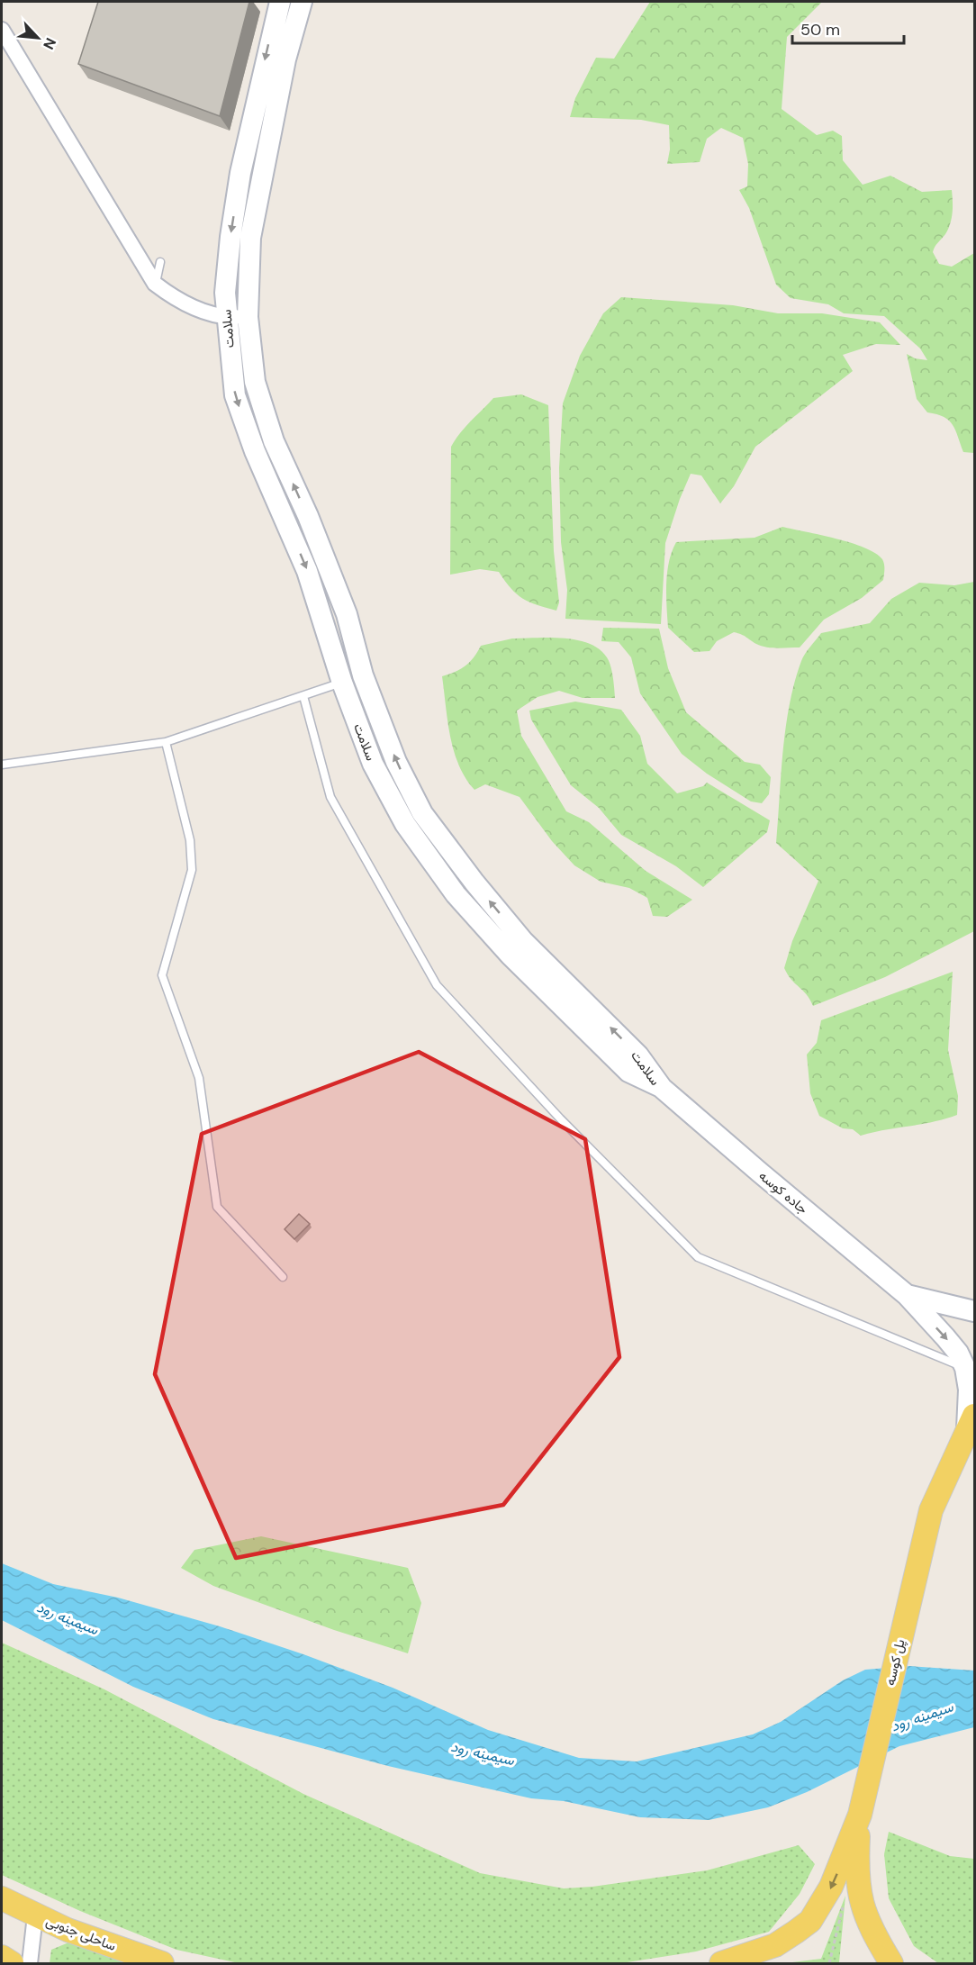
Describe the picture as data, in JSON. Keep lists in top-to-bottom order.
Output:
{
  "streets": {
    "main road": [
      "سلامت",
      "جاده کوسه",
      "پل کوسه",
      "ساحلی جنوبی"
    ]
  },
  "crossings": [
    ["سلامت", "جاده کوسه"],
    ["جاده کوسه", "پل کوسه"]
  ],
  "water": ["سیمینه رود"],
  "scale_bar": "50 m",
  "north": "bottom right"
}
